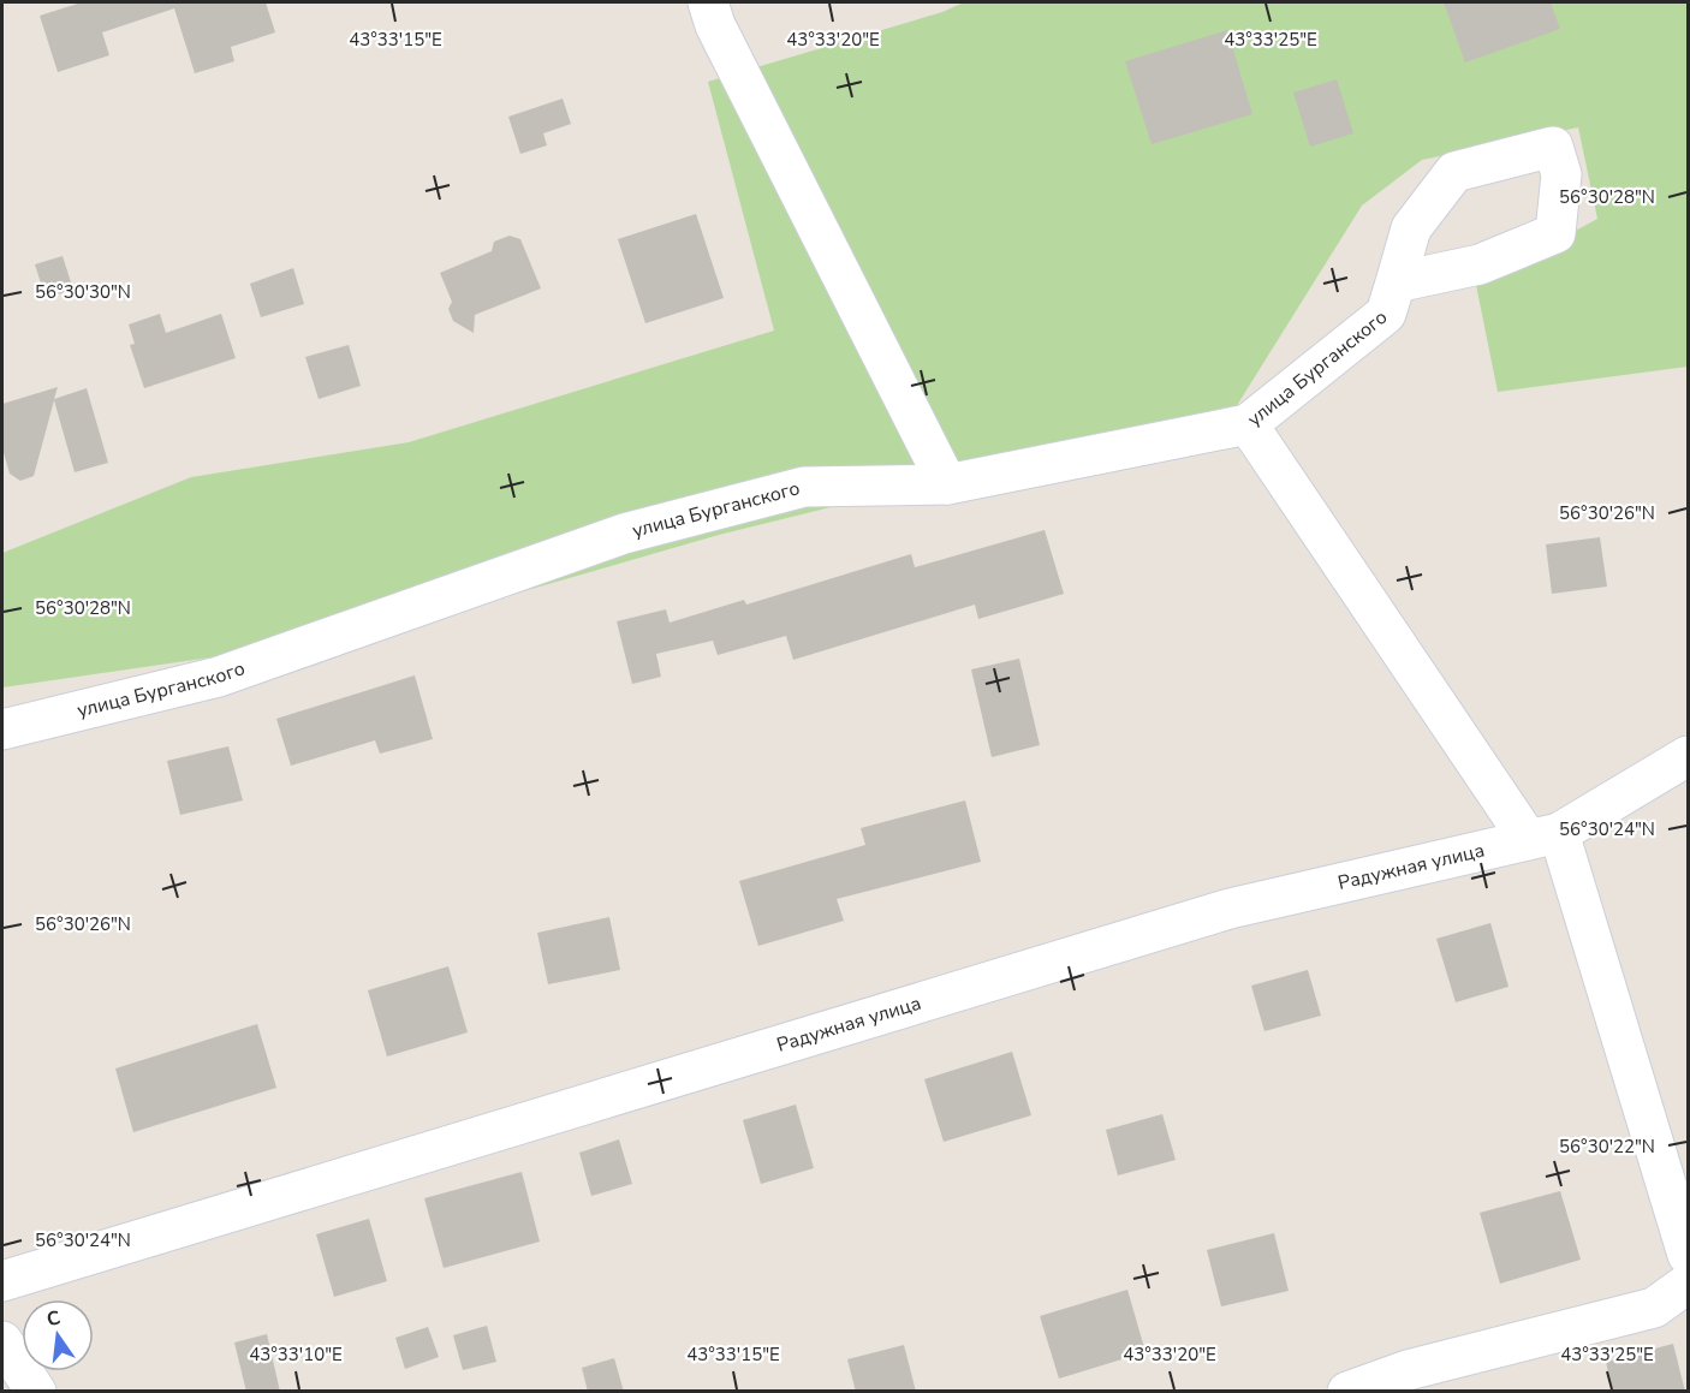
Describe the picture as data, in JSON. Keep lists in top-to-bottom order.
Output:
{
  "streets": {
    "street": ["улица Бурганского", "Радужная улица"]
  },
  "north": "top",
  "coordinates": [
    "43°33'15\"E",
    "43°33'20\"E",
    "43°33'25\"E",
    "56°30'28\"N",
    "56°30'30\"N",
    "56°30'26\"N",
    "56°30'24\"N",
    "56°30'22\"N",
    "43°33'10\"E"
  ]
}
